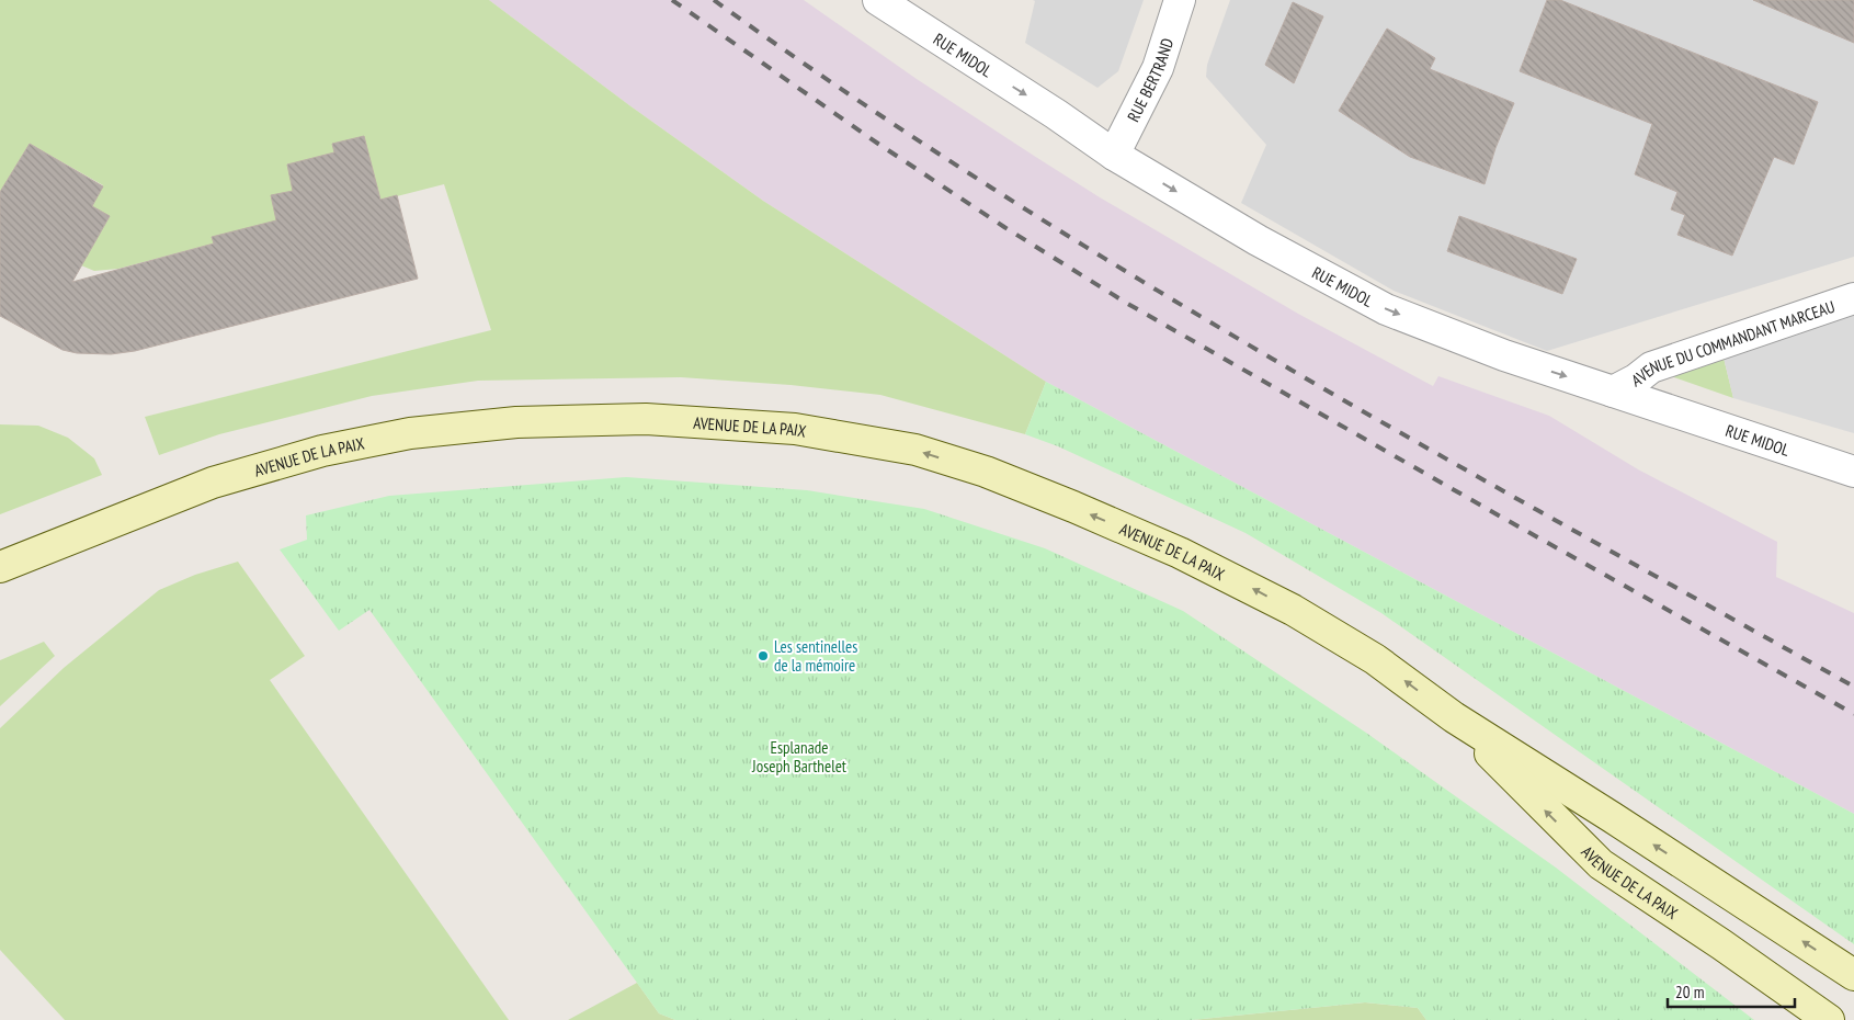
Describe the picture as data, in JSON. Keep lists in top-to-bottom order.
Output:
{
  "streets": {
    "main road": ["AVENUE DE LA PAIX"],
    "street": ["RUE MIDOL", "RUE BERTRAND", "AVENUE DU COMMANDANT MARCEAU"]
  },
  "crossings": [
    ["RUE MIDOL", "RUE BERTRAND"],
    ["RUE MIDOL", "AVENUE DU COMMANDANT MARCEAU"]
  ],
  "one_way": ["RUE MIDOL", "AVENUE DE LA PAIX"],
  "parks": ["Esplanade Joseph Barthelet"],
  "places": ["Les sentinelles de la mémoire"],
  "scale_bar": "20 m"
}
